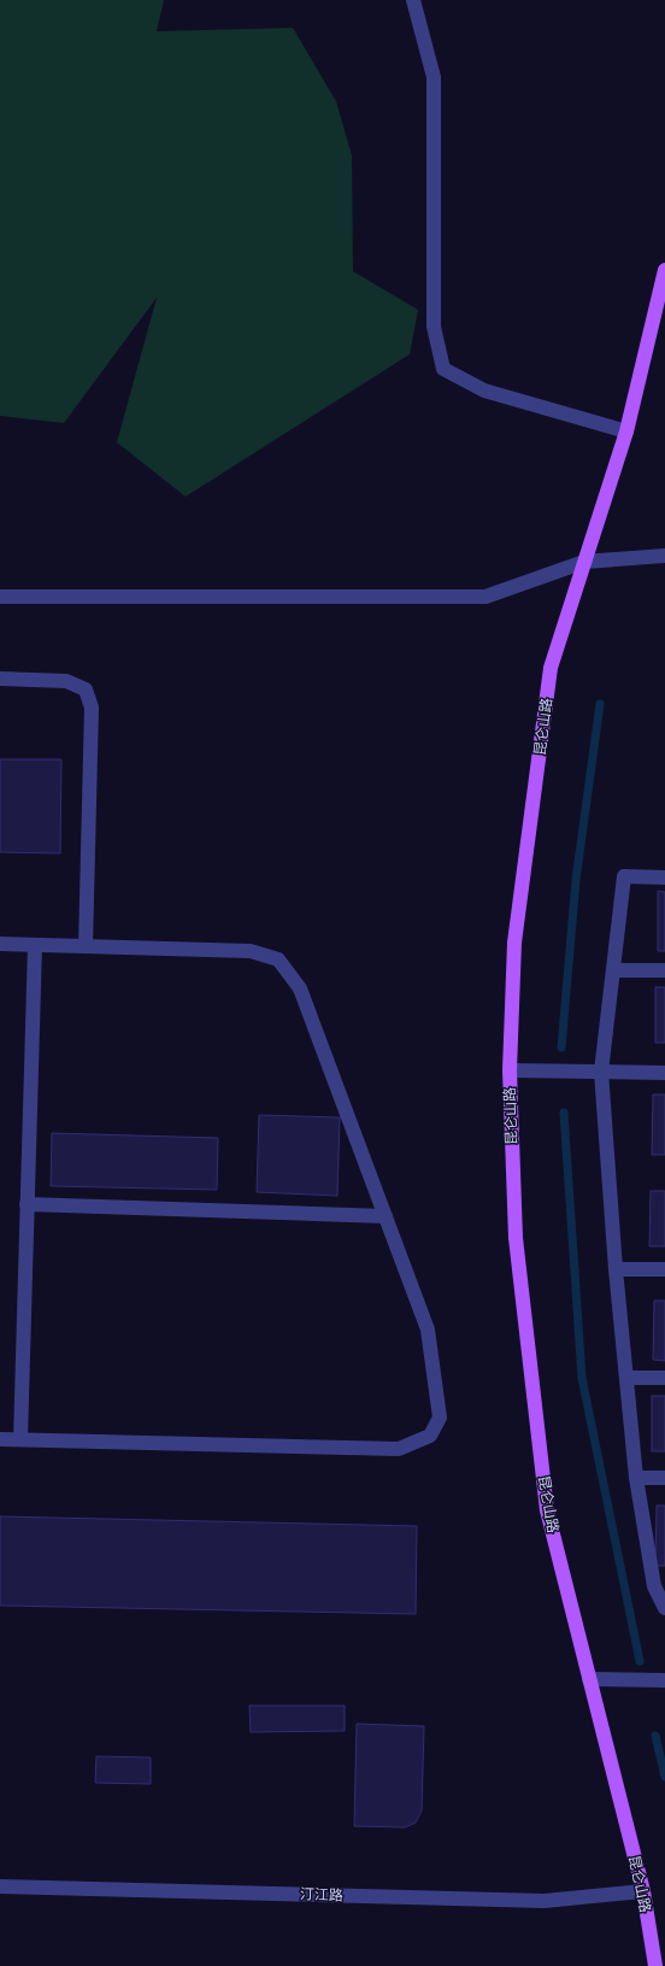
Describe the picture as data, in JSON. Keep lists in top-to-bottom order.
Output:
{
  "streets": {
    "main road": ["昆仑山路"],
    "street": ["汀江路"]
  },
  "crossings": [
    ["昆仑山路", "汀江路"]
  ]
}
